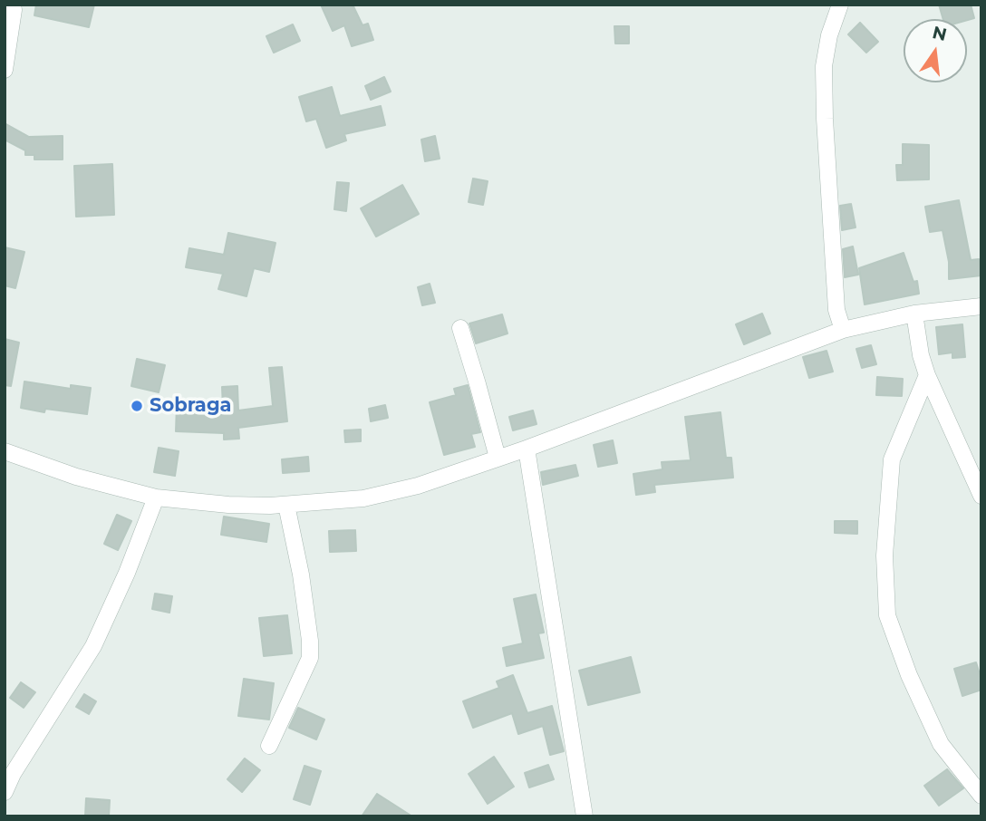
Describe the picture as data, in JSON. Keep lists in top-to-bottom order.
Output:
{
  "places": ["Sobraga"],
  "north": "top"
}
